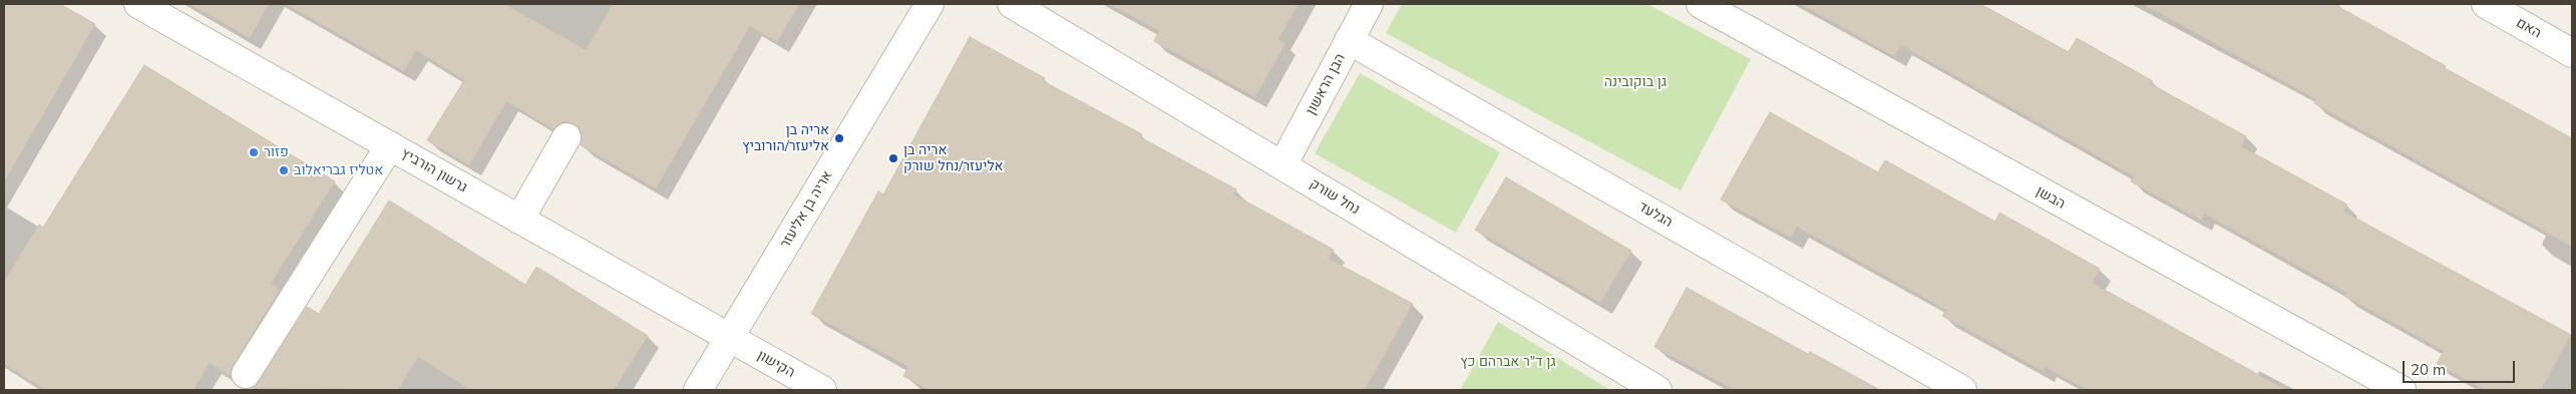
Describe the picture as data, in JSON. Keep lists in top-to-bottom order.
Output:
{
  "streets": {
    "street": [
      "האם",
      "הבן הראשון",
      "גרשון הורביץ",
      "נחל שורק",
      "הבשן",
      "אריה בן אליעזר",
      "הגלעד",
      "הקישון"
    ]
  },
  "crossings": [
    ["הבן הראשון", "נחל שורק"],
    ["הבן הראשון", "הגלעד"],
    ["גרשון הורביץ", "אריה בן אליעזר"],
    ["גרשון הורביץ", "הקישון"],
    ["אריה בן אליעזר", "הקישון"]
  ],
  "parks": ["גן בוקובינה", "גן ד\"ר אברהם כץ"],
  "places": [
    "אריה בן אליעזר/הורוביץ",
    "פזור",
    "אריה בן אליעזר/נחל שורק",
    "אטליז גבריאלוב"
  ],
  "scale_bar": "20 m"
}
